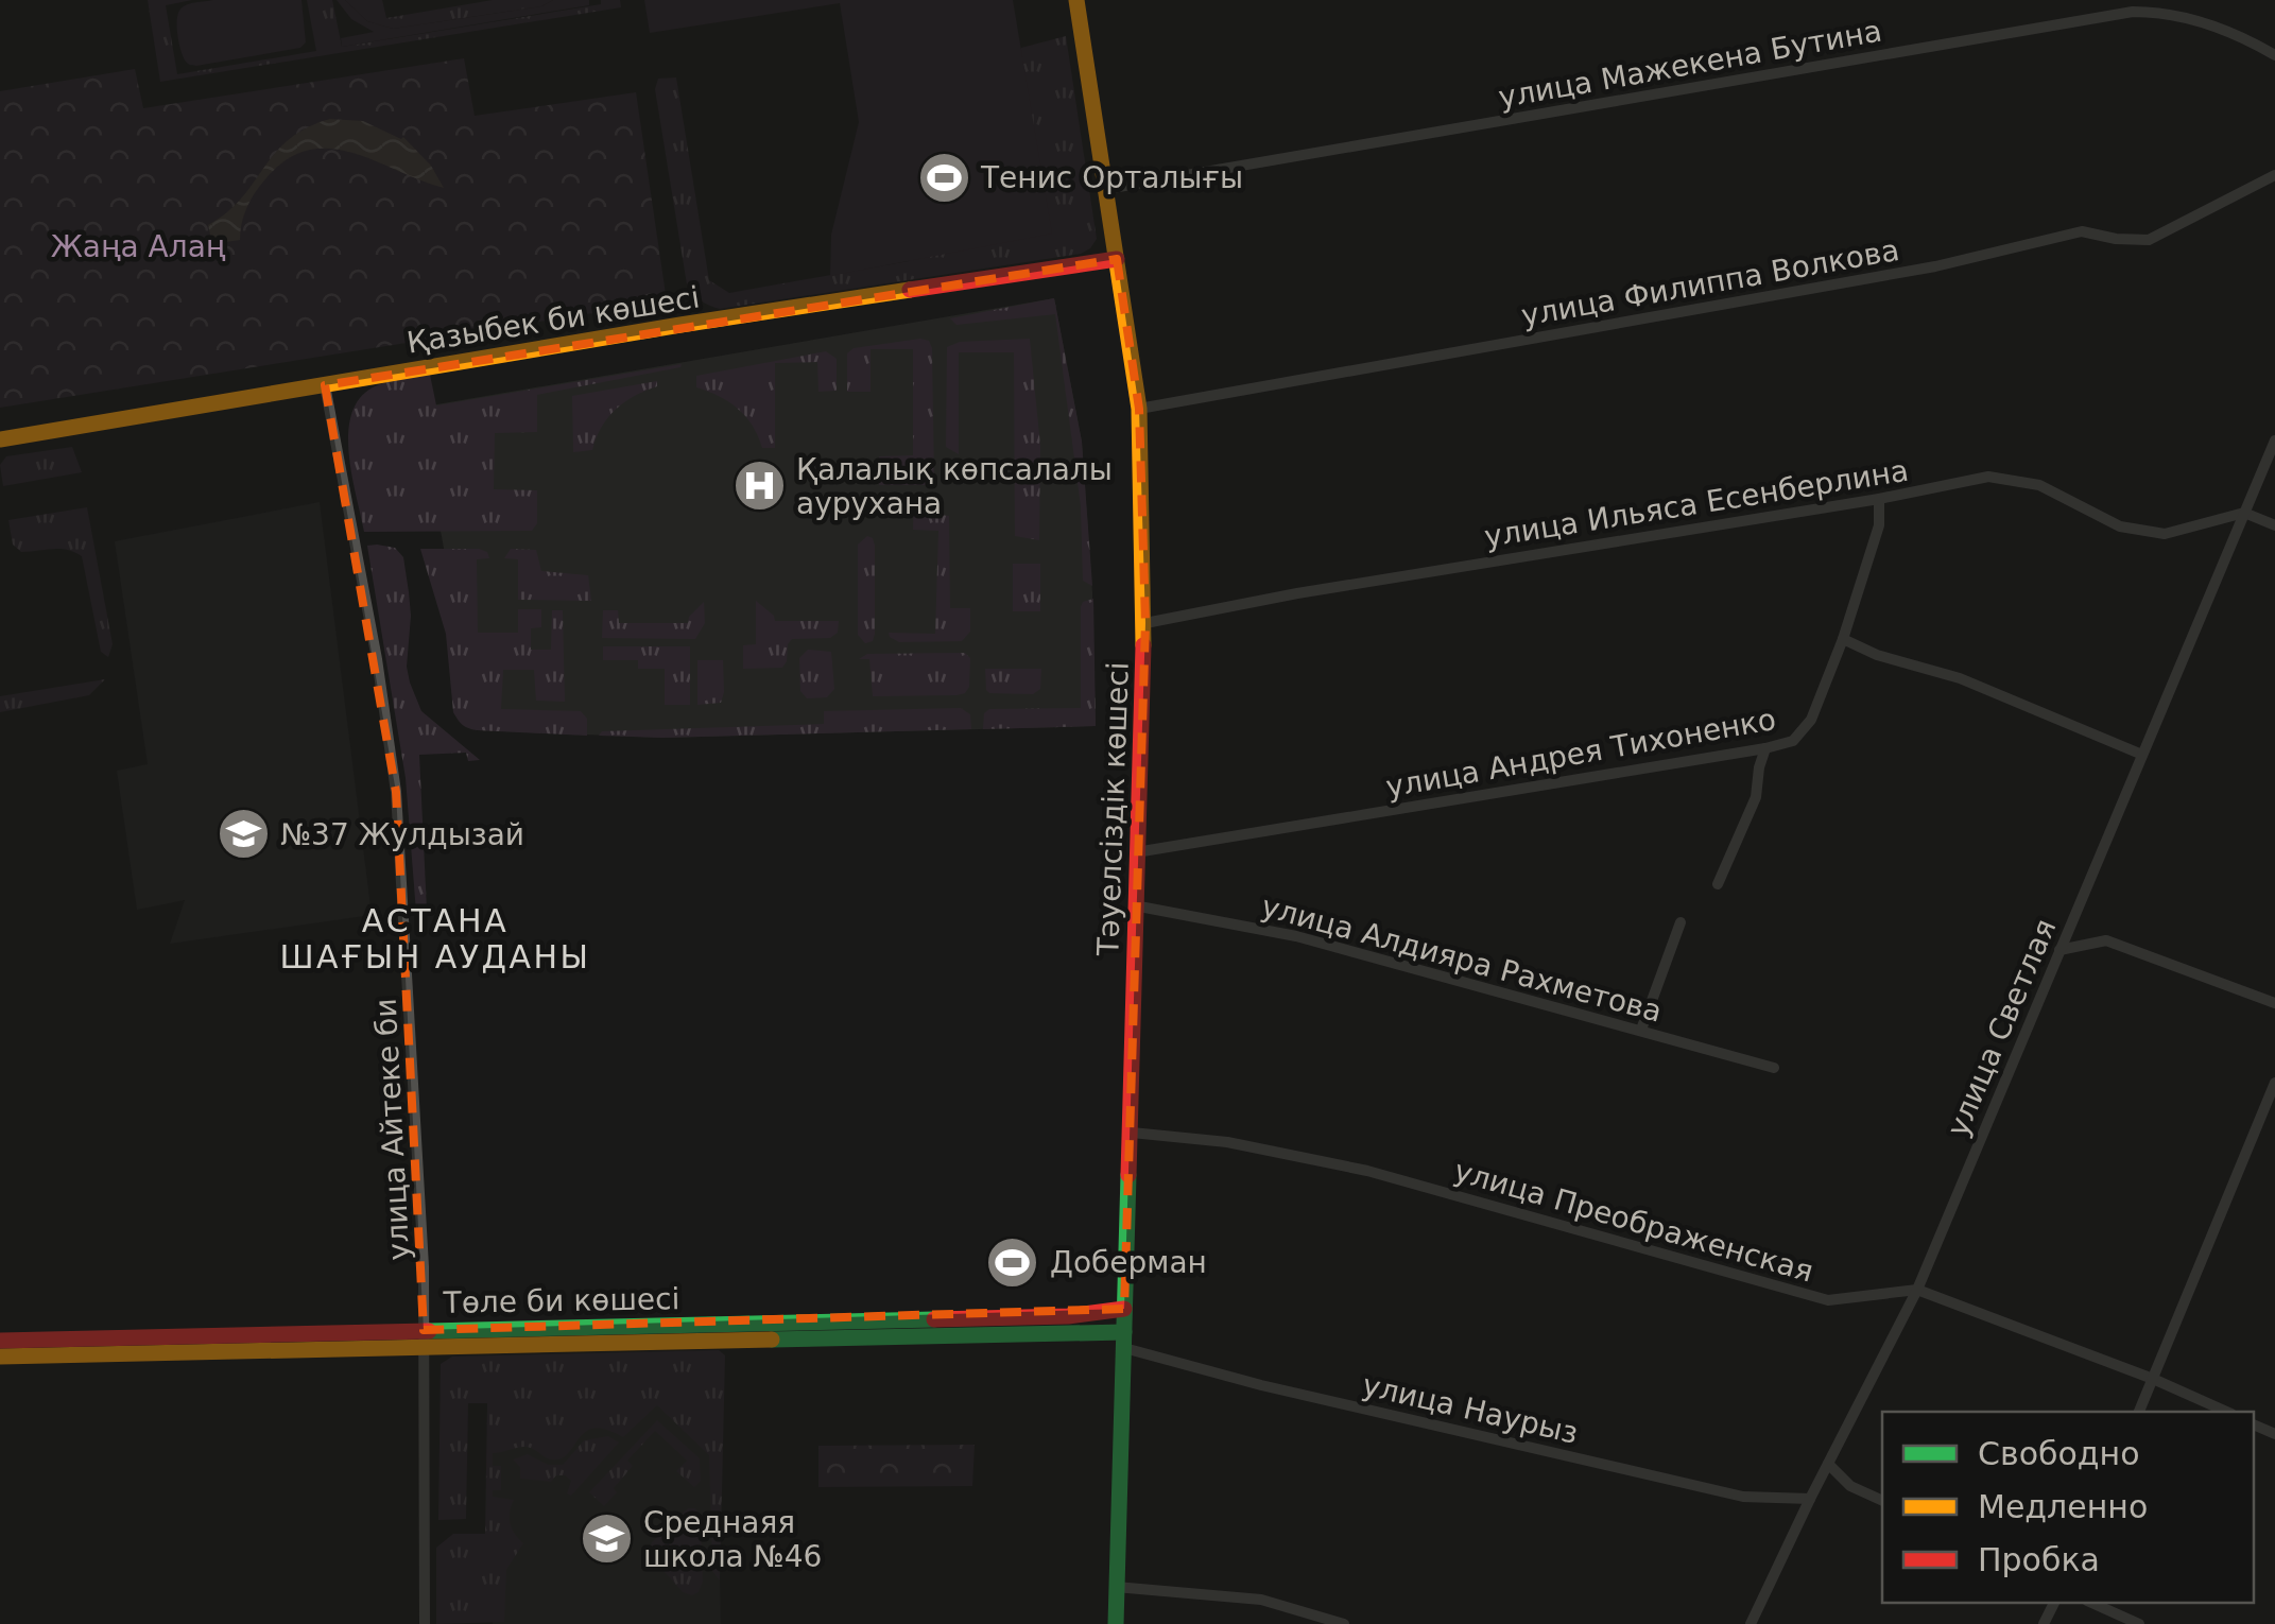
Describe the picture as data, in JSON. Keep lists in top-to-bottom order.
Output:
{
  "streets": {
    "main road": ["Қазыбек би көшесі", "Тәуелсіздік көшесі", "Төле би көшесі"],
    "street": [
      "улица Мажекена Бутина",
      "улица Филиппа Волкова",
      "улица Ильяса Есенберлина",
      "улица Андрея Тихоненко",
      "улица Алдияра Рахметова",
      "улица Светлая",
      "улица Айтеке би",
      "улица Преображенская",
      "улица Наурыз"
    ]
  },
  "crossings": [
    ["улица Мажекена Бутина", "Тәуелсіздік көшесі"],
    ["улица Филиппа Волкова", "Тәуелсіздік көшесі"],
    ["Қазыбек би көшесі", "Тәуелсіздік көшесі"],
    ["Қазыбек би көшесі", "улица Айтеке би"],
    ["улица Ильяса Есенберлина", "улица Андрея Тихоненко"],
    ["улица Ильяса Есенберлина", "Тәуелсіздік көшесі"],
    ["улица Ильяса Есенберлина", "улица Светлая"],
    ["улица Андрея Тихоненко", "Тәуелсіздік көшесі"],
    ["Тәуелсіздік көшесі", "улица Алдияра Рахметова"],
    ["Тәуелсіздік көшесі", "улица Преображенская"],
    ["Тәуелсіздік көшесі", "Төле би көшесі"],
    ["Тәуелсіздік көшесі", "улица Наурыз"],
    ["улица Светлая", "улица Преображенская"],
    ["улица Светлая", "улица Наурыз"],
    ["улица Айтеке би", "Төле би көшесі"],
    ["Төле би көшесі", "улица Наурыз"]
  ],
  "districts": ["АСТАНА ШАҒЫН АУДАНЫ"],
  "parks": ["Жаңа Алаң"],
  "places": {
    "sports": ["Тенис Орталығы", "Доберман"],
    "hospital": ["Қалалық көпсалалы аурухана"],
    "school or university": ["№37 Жулдызай", "Среднаяя школа №46"]
  },
  "legend": ["Свободно", "Медленно", "Пробка"]
}
